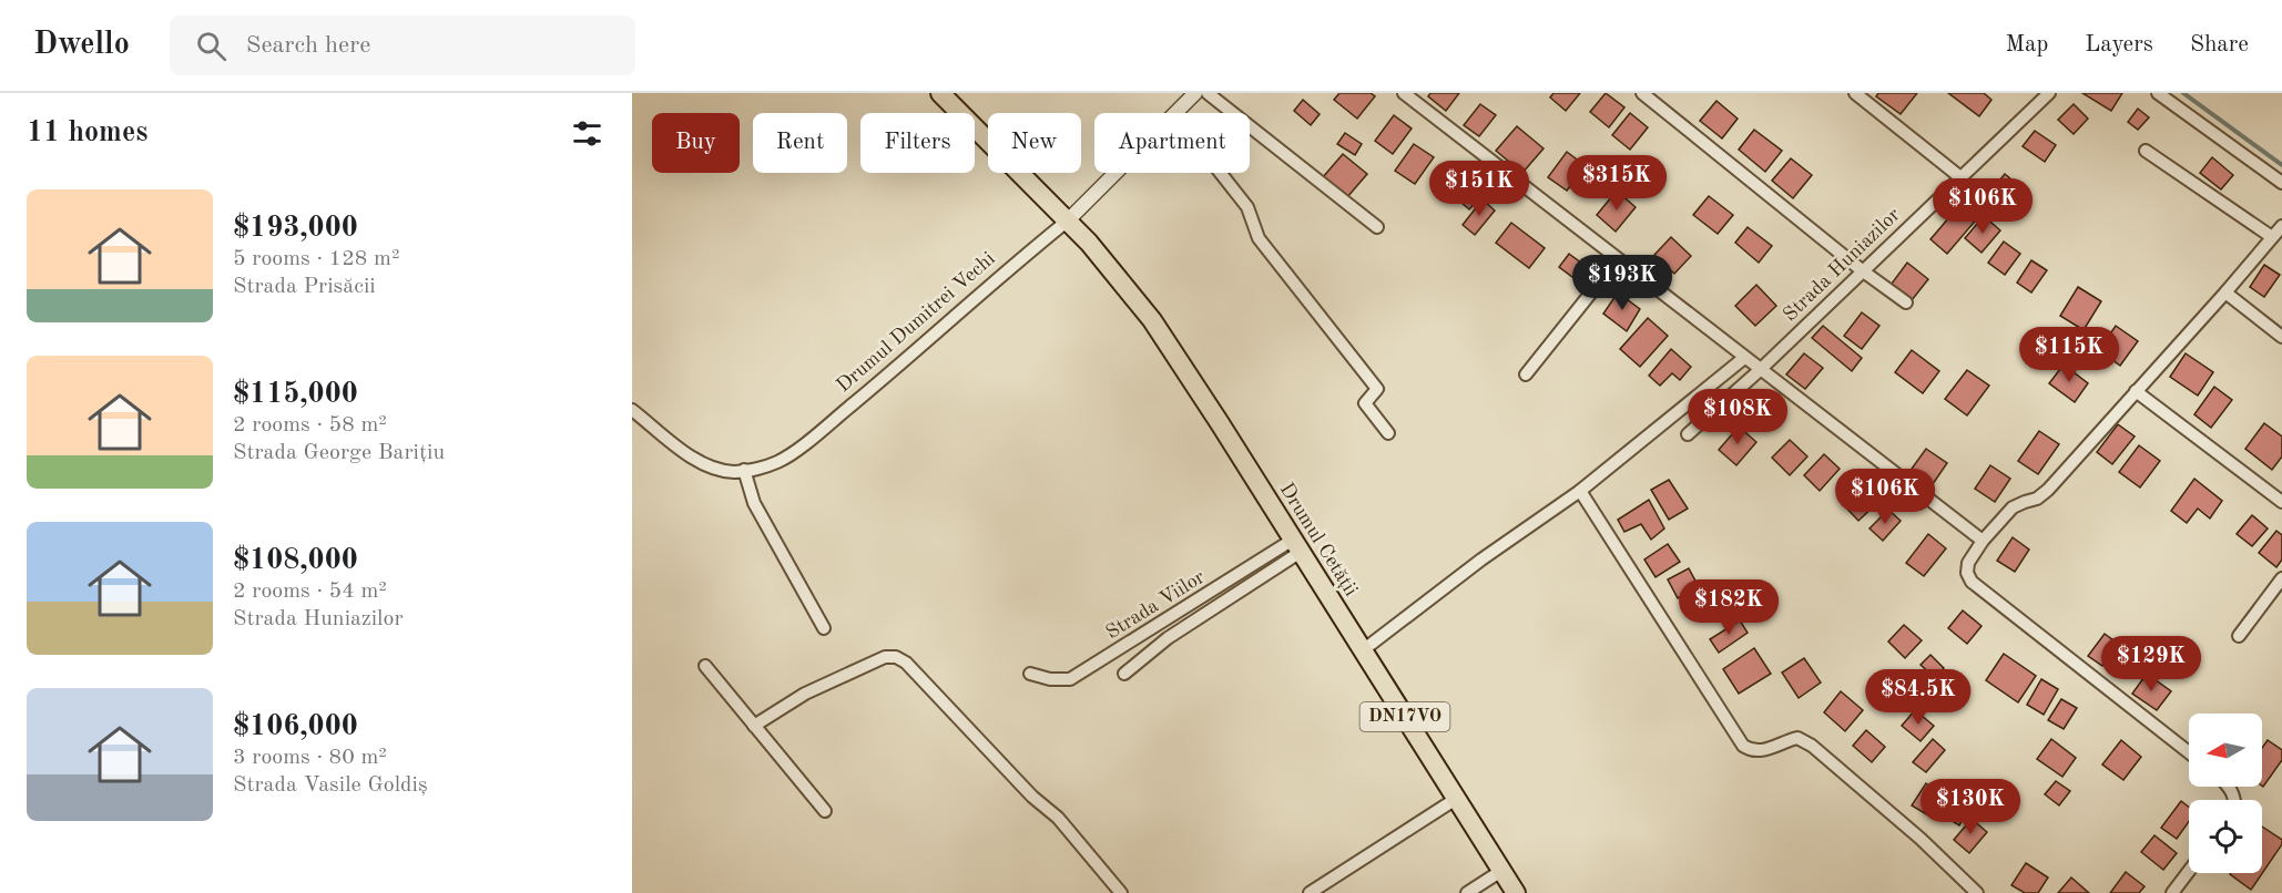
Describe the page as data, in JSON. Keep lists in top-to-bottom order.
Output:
{
  "streets": {
    "highway": ["Drumul Cetății", "DN17VO"],
    "street": ["Strada Huniazilor", "Drumul Dumitrei Vechi", "Strada Viilor"]
  },
  "crossings": [
    ["Drumul Dumitrei Vechi", "Drumul Cetății"],
    ["Drumul Dumitrei Vechi", "DN17VO"],
    ["Drumul Cetății", "Strada Viilor"],
    ["Drumul Cetății", "DN17VO"]
  ],
  "north": "left",
  "page": {
    "header": "Dwello",
    "search": "Search here",
    "nav": ["Map", "Layers", "Share"],
    "heading": "11 homes",
    "chip": [
      "Buy",
      "Rent",
      "Filters",
      "New",
      "Apartment"
    ],
    "price": [
      "$315K",
      "$151K",
      "$106K",
      "$193K",
      "$115K",
      "$108K",
      "$106K",
      "$182K",
      "$129K",
      "$84.5K",
      "$130K"
    ],
    "list": [
      {
        "name": "$193,000",
        "note": "5 rooms · 128 m² · Strada Prisăcii"
      },
      {
        "name": "$115,000",
        "note": "2 rooms · 58 m² · Strada George Barițiu"
      },
      {
        "name": "$108,000",
        "note": "2 rooms · 54 m² · Strada Huniazilor"
      },
      {
        "name": "$106,000",
        "note": "3 rooms · 80 m² · Strada Vasile Goldiș"
      }
    ]
  }
}
